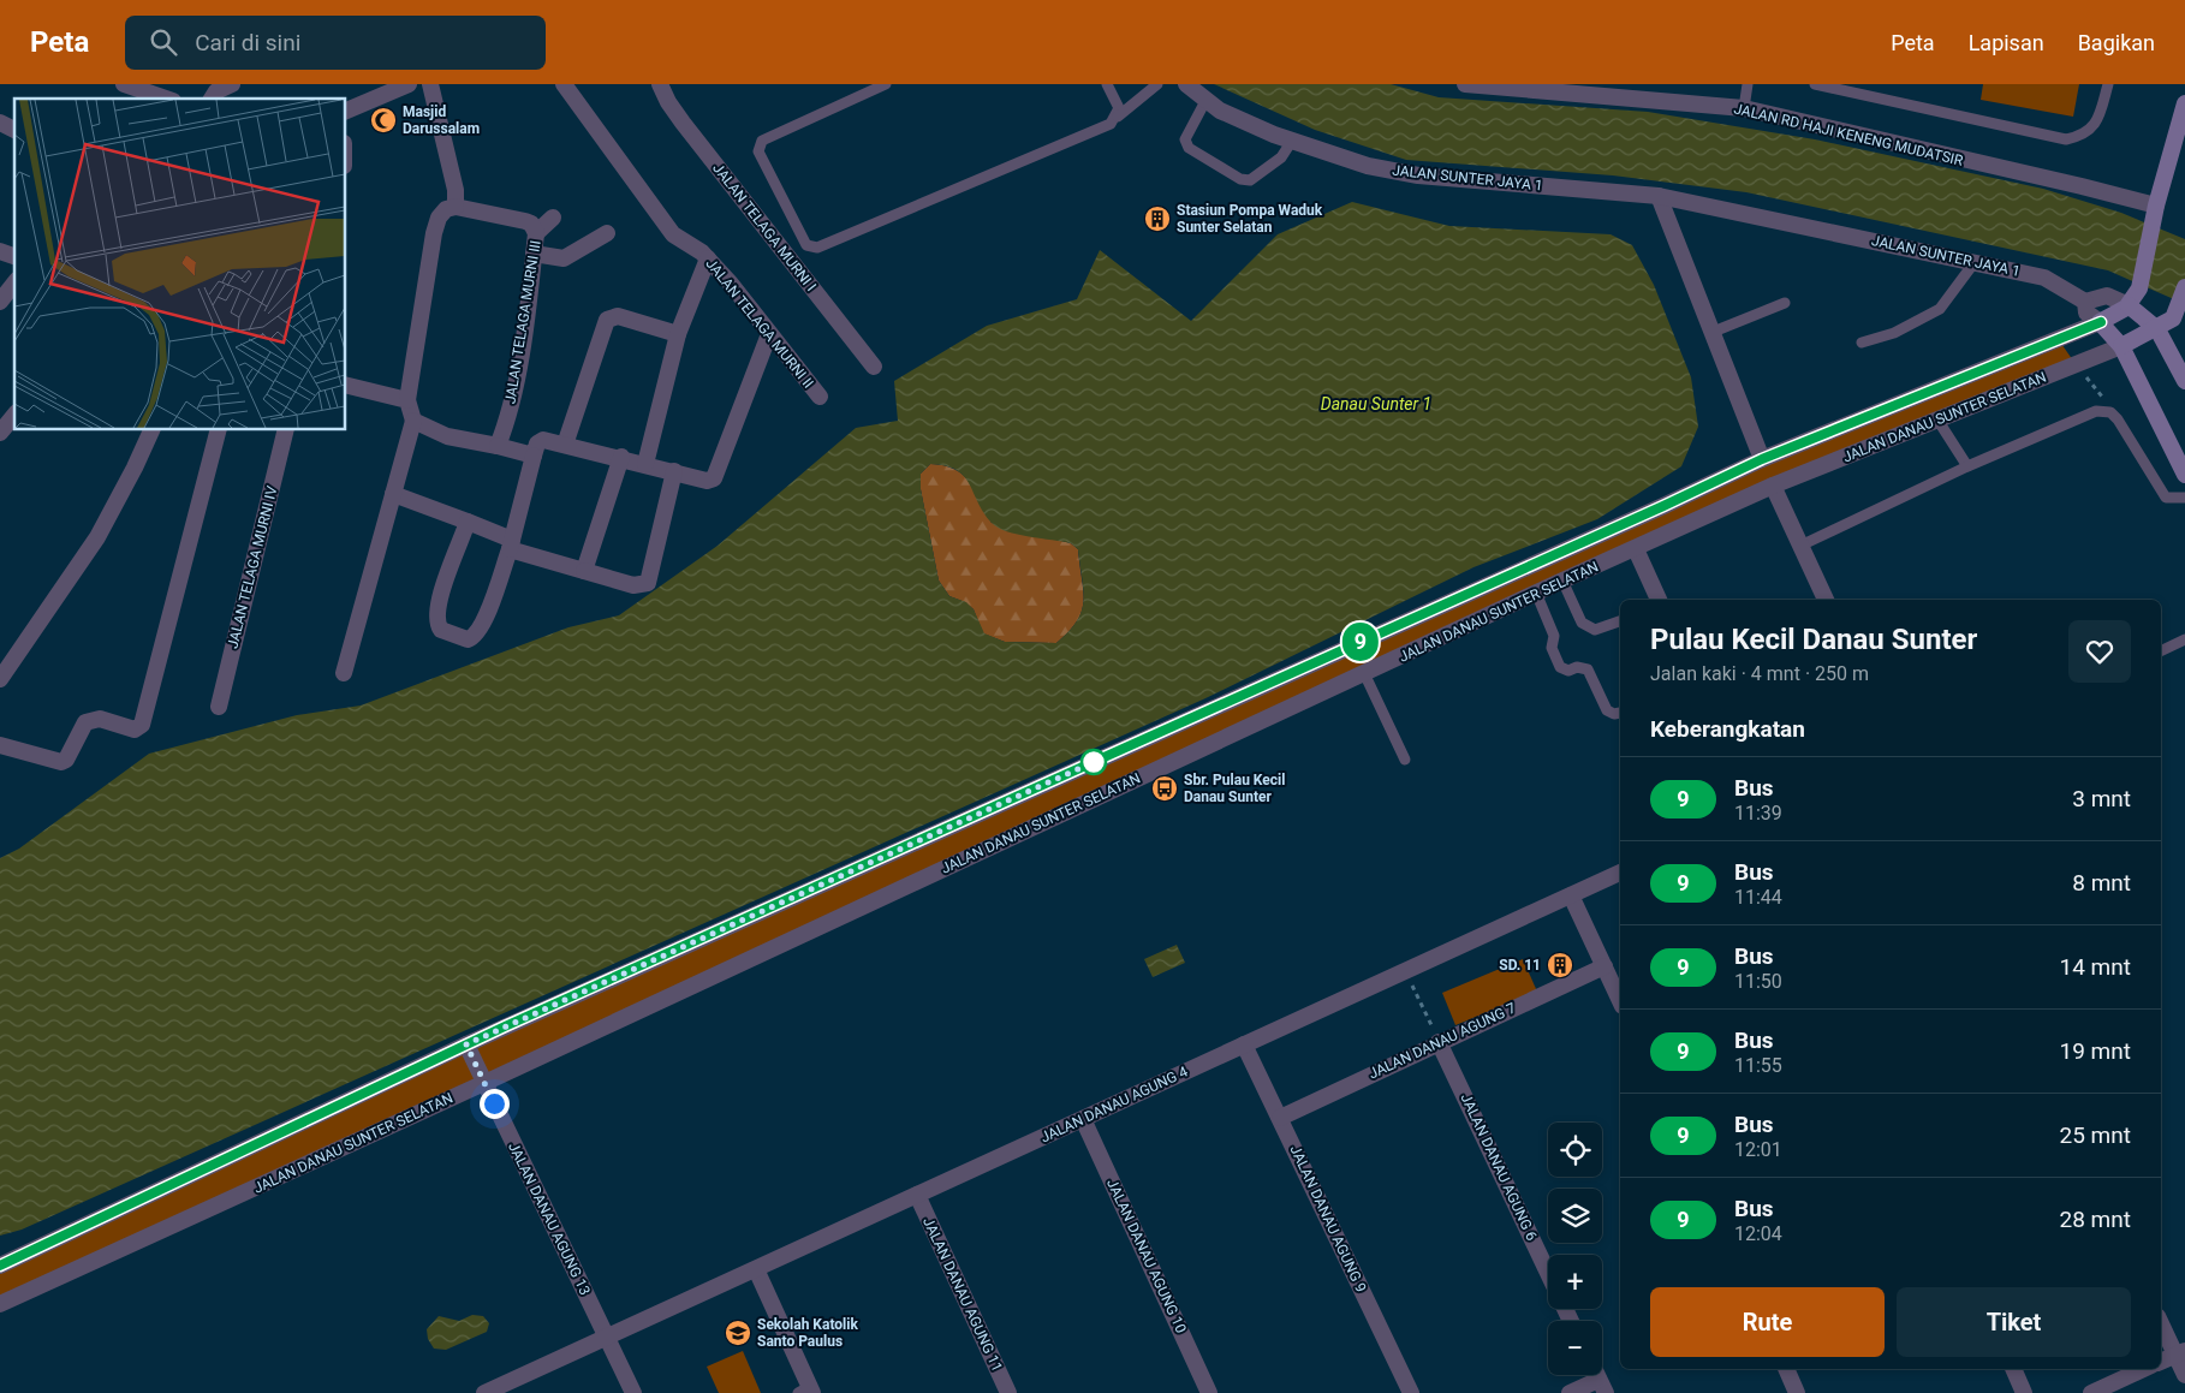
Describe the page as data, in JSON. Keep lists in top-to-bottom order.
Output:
{
  "streets": {
    "street": [
      "JALAN RD HAJI KENENG MUDATSIR",
      "JALAN SUNTER JAYA 1",
      "JALAN TELAGA MURNI I",
      "JALAN TELAGA MURNI III",
      "JALAN TELAGA MURNI II",
      "JALAN DANAU SUNTER SELATAN",
      "JALAN TELAGA MURNI IV",
      "JALAN DANAU AGUNG 7",
      "JALAN DANAU AGUNG 4",
      "JALAN DANAU AGUNG 6",
      "JALAN DANAU AGUNG 13",
      "JALAN DANAU AGUNG 9",
      "JALAN DANAU AGUNG 10",
      "JALAN DANAU AGUNG 11"
    ]
  },
  "crossings": [
    ["JALAN SUNTER JAYA 1", "JALAN DANAU SUNTER SELATAN"],
    ["JALAN DANAU SUNTER SELATAN", "JALAN DANAU AGUNG 13"],
    ["JALAN DANAU AGUNG 7", "JALAN DANAU AGUNG 6"],
    ["JALAN DANAU AGUNG 7", "JALAN DANAU AGUNG 9"],
    ["JALAN DANAU AGUNG 4", "JALAN DANAU AGUNG 13"],
    ["JALAN DANAU AGUNG 4", "JALAN DANAU AGUNG 9"],
    ["JALAN DANAU AGUNG 4", "JALAN DANAU AGUNG 10"],
    ["JALAN DANAU AGUNG 4", "JALAN DANAU AGUNG 11"]
  ],
  "water": ["Danau Sunter 1"],
  "places": {
    "mosque": ["Masjid Darussalam"],
    "building": ["Stasiun Pompa Waduk Sunter Selatan", "SD. 11"],
    "bus stop": ["Sbr. Pulau Kecil Danau Sunter"],
    "school or university": ["Sekolah Katolik Santo Paulus"]
  },
  "lines": ["bus line 9"],
  "page": {
    "header": "Peta",
    "search": "Cari di sini",
    "nav": ["Peta", "Lapisan", "Bagikan"],
    "on_map": "9",
    "heading": [
      ["Pulau Kecil Danau Sunter", "Jalan kaki · 4 mnt · 250 m"],
      "Keberangkatan"
    ],
    "list": [
      {
        "mark": "9",
        "name": "Bus",
        "note": "11:39",
        "value": "3 mnt"
      },
      {
        "mark": "9",
        "name": "Bus",
        "note": "11:44",
        "value": "8 mnt"
      },
      {
        "mark": "9",
        "name": "Bus",
        "note": "11:50",
        "value": "14 mnt"
      },
      {
        "mark": "9",
        "name": "Bus",
        "note": "11:55",
        "value": "19 mnt"
      },
      {
        "mark": "9",
        "name": "Bus",
        "note": "12:01",
        "value": "25 mnt"
      },
      {
        "mark": "9",
        "name": "Bus",
        "note": "12:04",
        "value": "28 mnt"
      }
    ],
    "map_buttons": ["+", "−"],
    "buttons": ["Rute", "Tiket"]
  }
}
